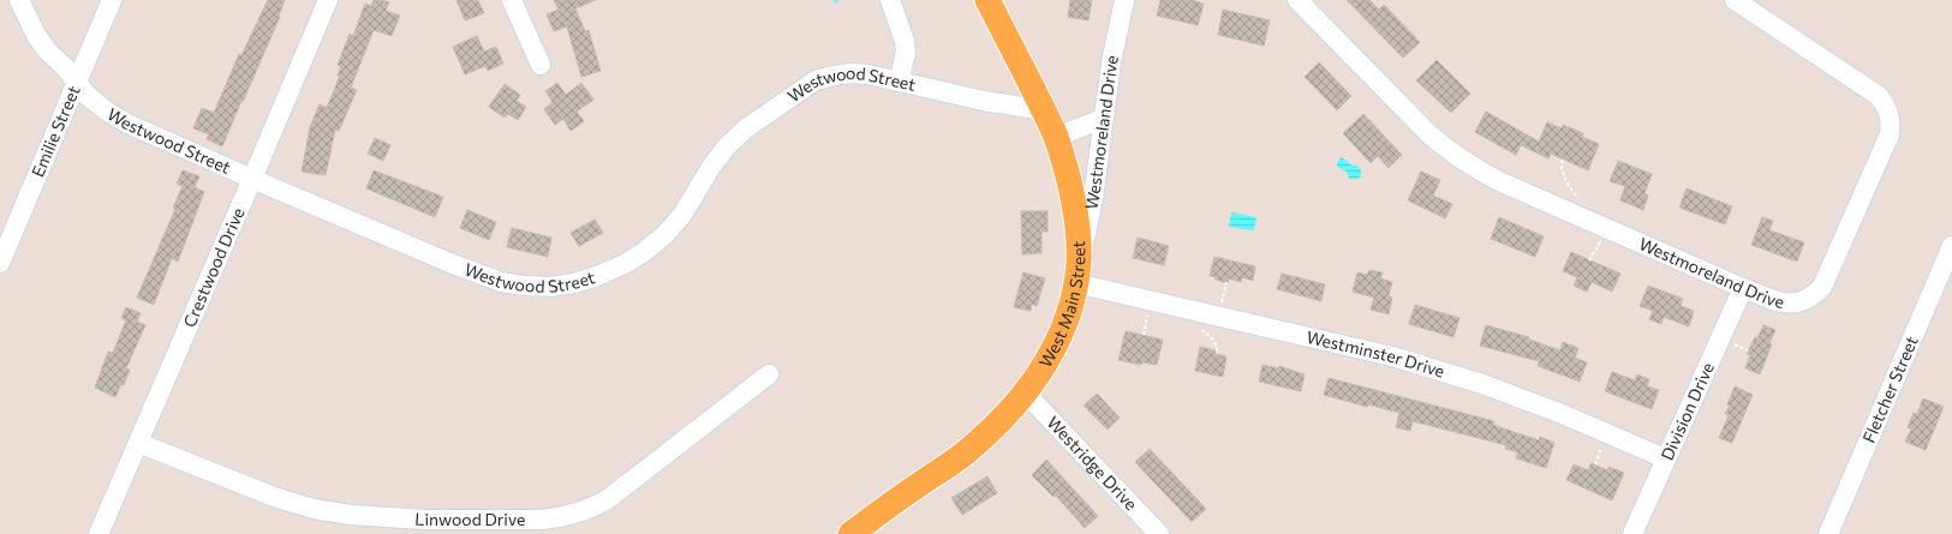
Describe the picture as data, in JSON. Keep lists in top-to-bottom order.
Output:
{
  "streets": {
    "main road": ["West Main Street"],
    "street": [
      "Westwood Street",
      "Emilie Street",
      "Westmoreland Drive",
      "Crestwood Drive",
      "Westminster Drive",
      "Fletcher Street",
      "Division Drive",
      "Westridge Drive",
      "Linwood Drive"
    ]
  },
  "crossings": [
    ["Westwood Street", "Emilie Street"],
    ["Westwood Street", "Crestwood Drive"],
    ["Westwood Street", "West Main Street"],
    ["Westmoreland Drive", "West Main Street"],
    ["Westmoreland Drive", "Westminster Drive"],
    ["Westmoreland Drive", "Division Drive"],
    ["Crestwood Drive", "Linwood Drive"],
    ["West Main Street", "Westminster Drive"],
    ["West Main Street", "Westridge Drive"],
    ["Westminster Drive", "Division Drive"]
  ]
}
